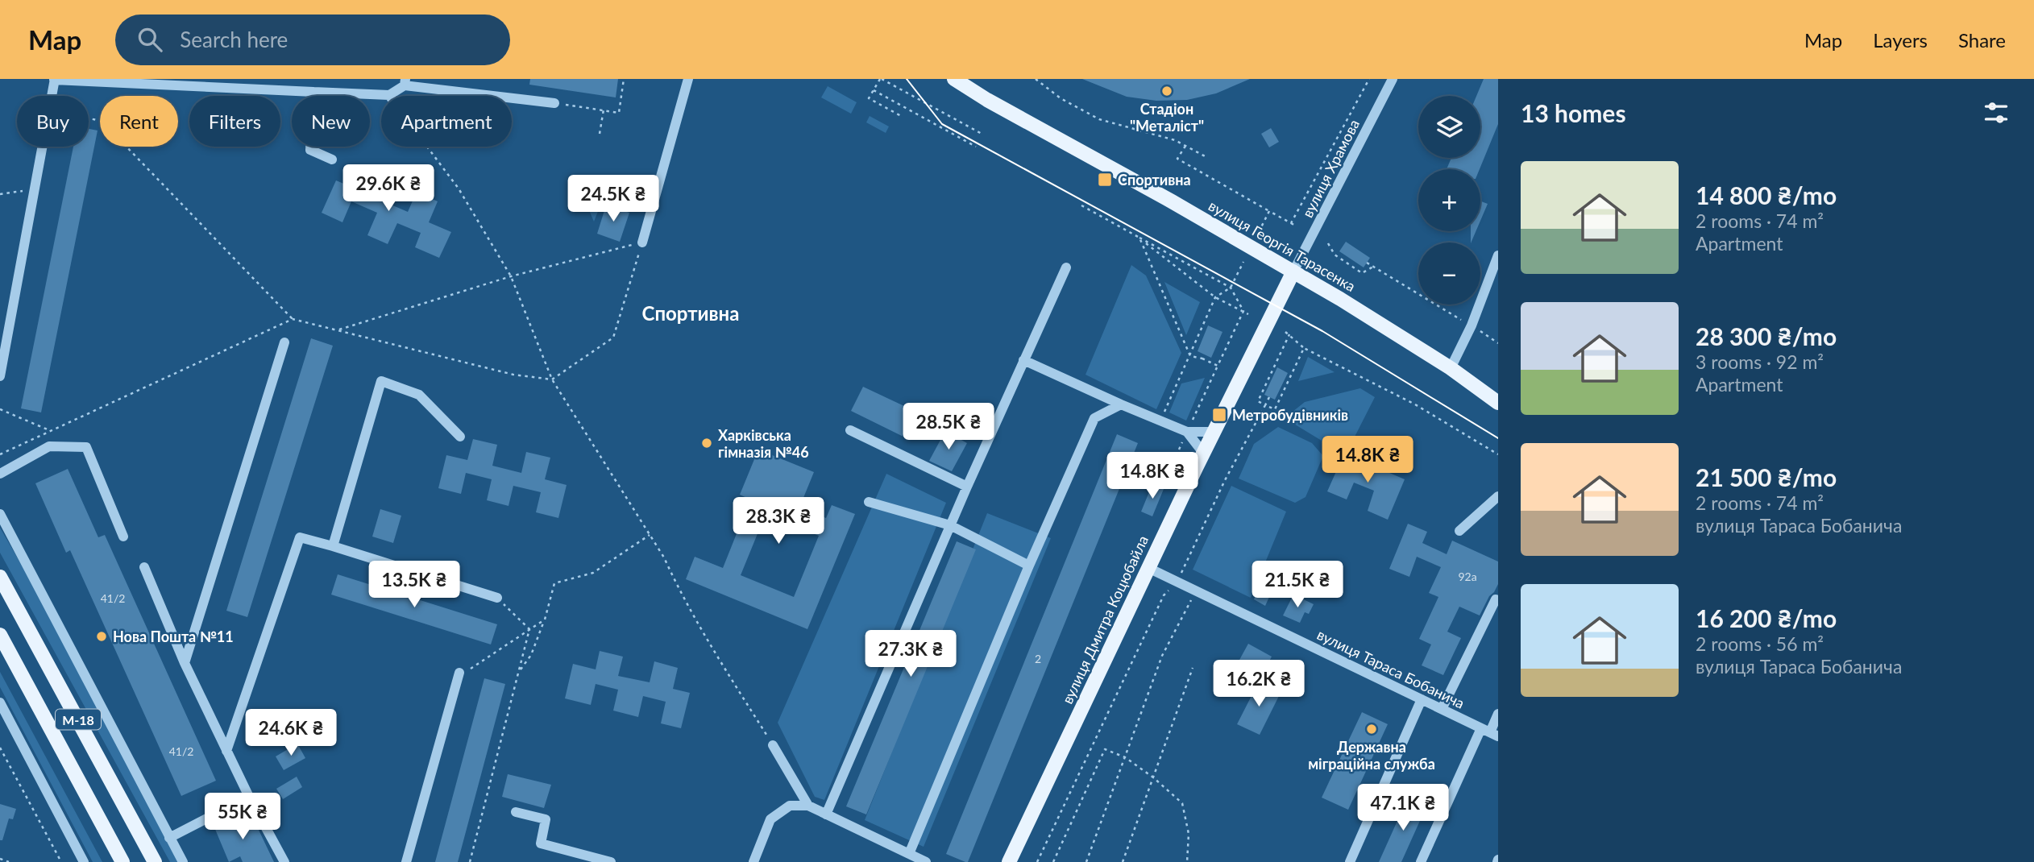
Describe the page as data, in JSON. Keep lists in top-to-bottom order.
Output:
{
  "streets": {
    "main road": ["вулиця Георгія Тарасенка", "вулиця Дмитра Коцюбайла", "М-18"],
    "street": ["вулиця Храмова", "вулиця Тараса Бобанича"]
  },
  "crossings": [
    ["вулиця Храмова", "вулиця Георгія Тарасенка"],
    ["вулиця Храмова", "вулиця Дмитра Коцюбайла"],
    ["вулиця Георгія Тарасенка", "вулиця Дмитра Коцюбайла"],
    ["вулиця Дмитра Коцюбайла", "вулиця Тараса Бобанича"]
  ],
  "districts": ["Спортивна"],
  "places": {
    "other": [
      "Стадіон \"Металіст\"",
      "Харківська гімназія №46",
      "Нова Пошта №11",
      "Державна міграційна служба"
    ],
    "transit": ["Спортивна", "Метробудівників"]
  },
  "house_numbers": [
    "92а",
    "41/2",
    "2",
    "41/2"
  ],
  "page": {
    "header": "Map",
    "search": "Search here",
    "nav": ["Map", "Layers", "Share"],
    "heading": "13 homes",
    "map_buttons": ["+", "−"],
    "chip": [
      "Buy",
      "Rent",
      "Filters",
      "New",
      "Apartment"
    ],
    "list": [
      {
        "name": "14 800 ₴/mo",
        "note": "2 rooms · 74 m² · Apartment"
      },
      {
        "name": "28 300 ₴/mo",
        "note": "3 rooms · 92 m² · Apartment"
      },
      {
        "name": "21 500 ₴/mo",
        "note": "2 rooms · 74 m² · вулиця Тараса Бобанича"
      },
      {
        "name": "16 200 ₴/mo",
        "note": "2 rooms · 56 m² · вулиця Тараса Бобанича"
      }
    ],
    "price": [
      "29.6K ₴",
      "24.5K ₴",
      "28.5K ₴",
      "14.8K ₴",
      "14.8K ₴",
      "28.3K ₴",
      "13.5K ₴",
      "21.5K ₴",
      "27.3K ₴",
      "16.2K ₴",
      "24.6K ₴",
      "47.1K ₴",
      "55K ₴"
    ]
  }
}
